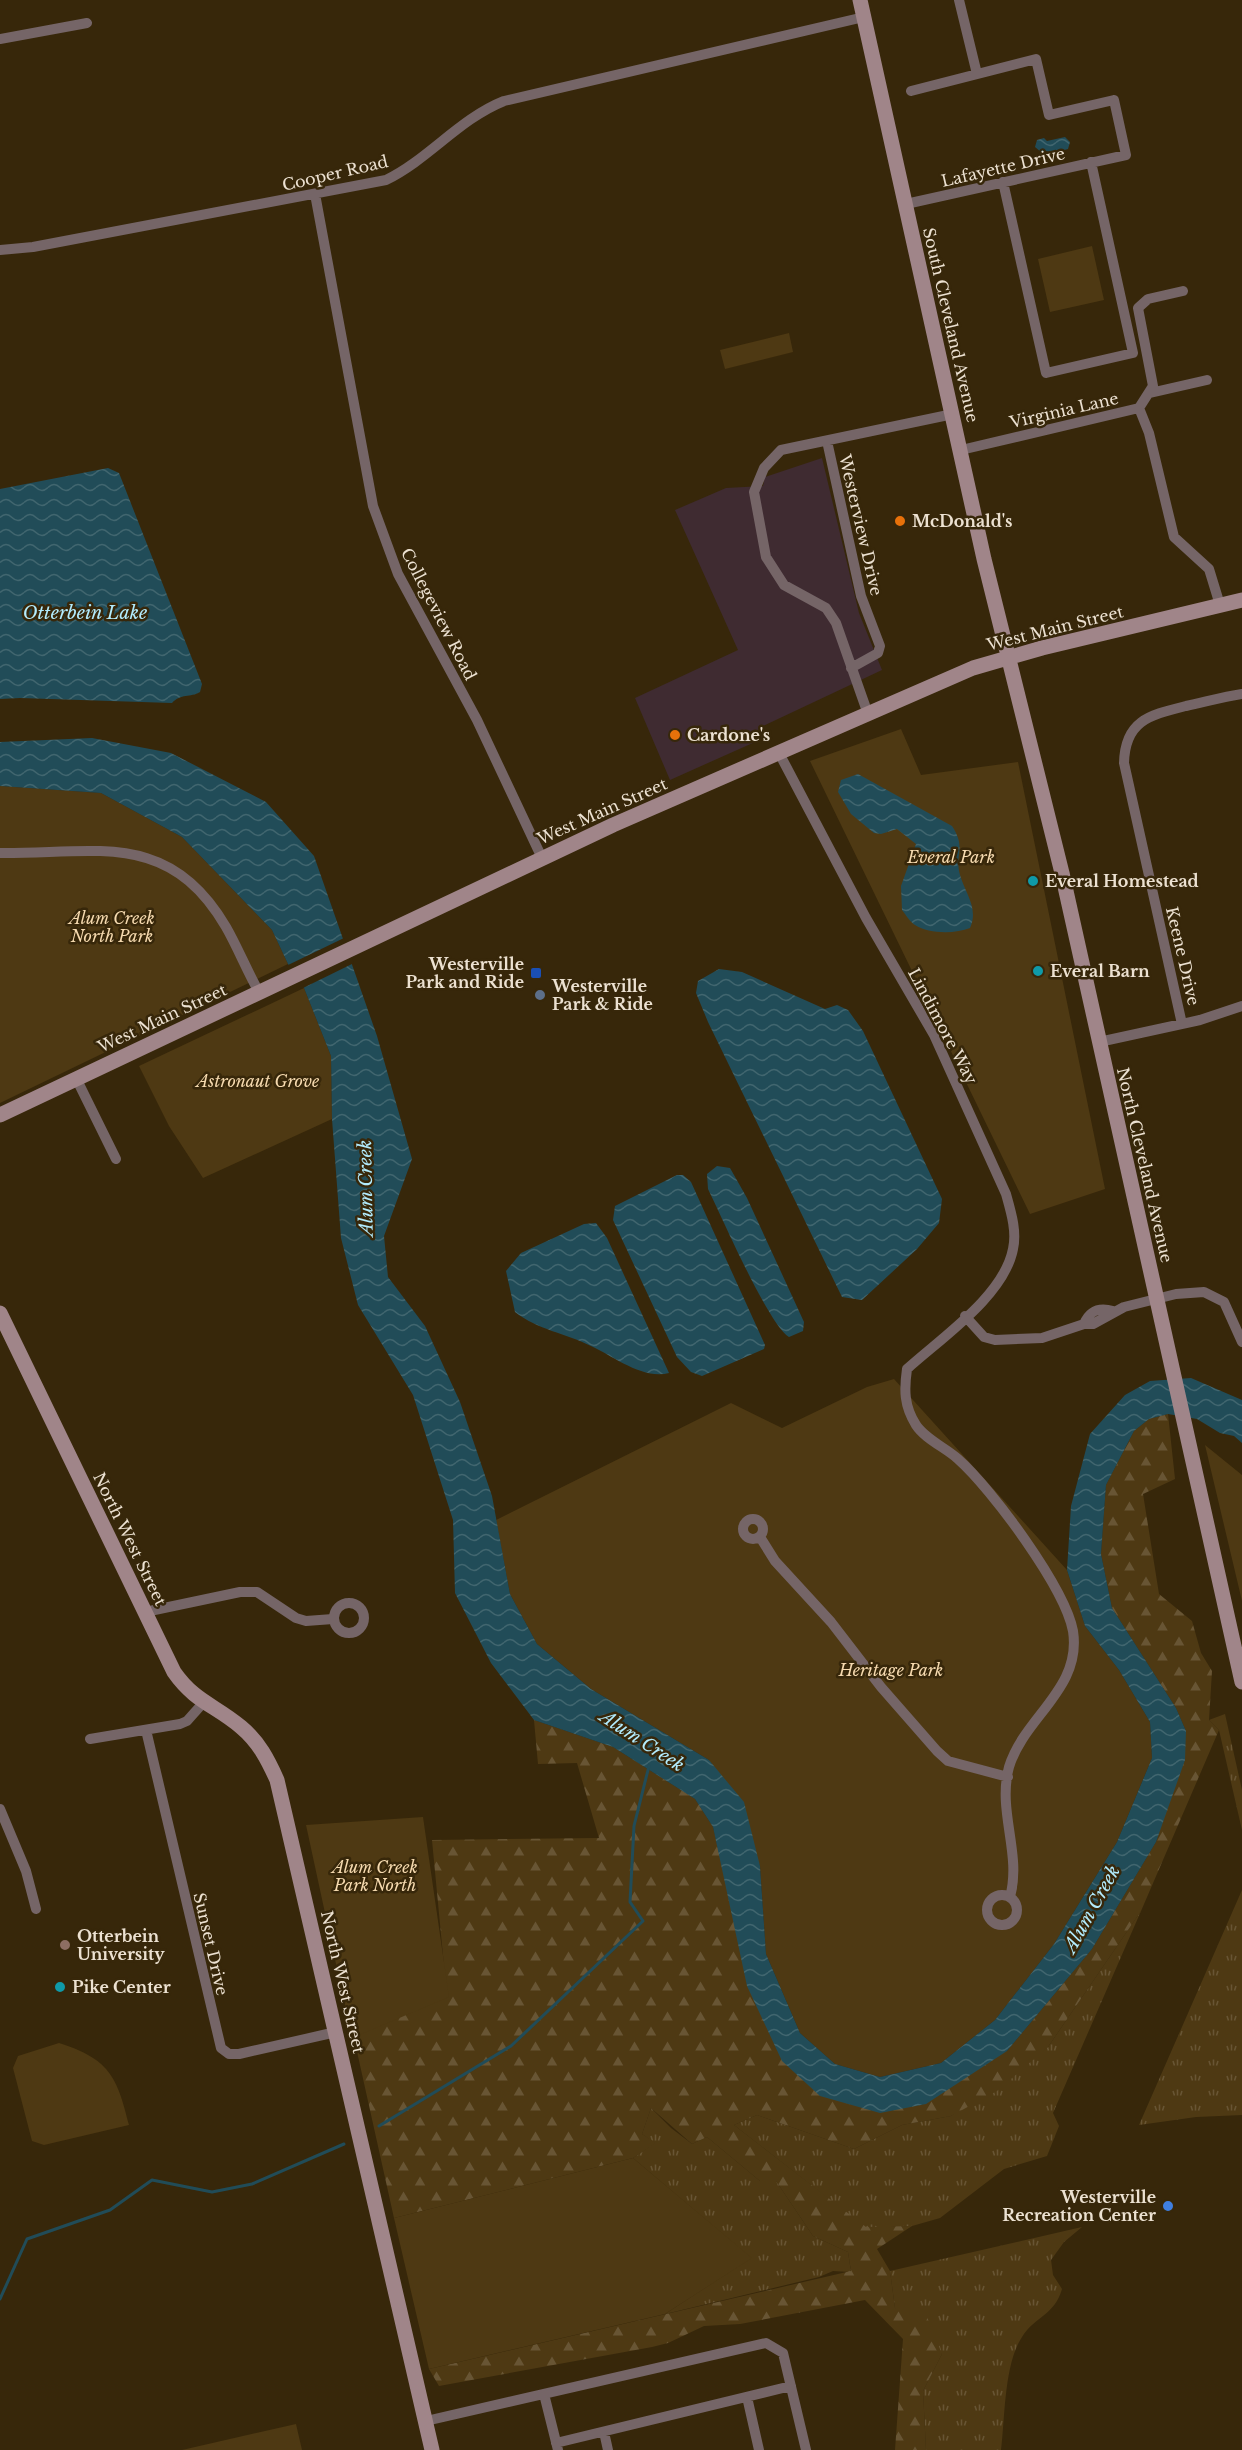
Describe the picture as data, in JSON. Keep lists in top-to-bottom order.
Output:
{
  "streets": {
    "main road": [
      "South Cleveland Avenue",
      "West Main Street",
      "North Cleveland Avenue",
      "North West Street"
    ],
    "street": [
      "Lafayette Drive",
      "Cooper Road",
      "Virginia Lane",
      "Westerview Drive",
      "Collegeview Road",
      "Keene Drive",
      "Lindimore Way",
      "Sunset Drive"
    ]
  },
  "crossings": [
    ["Lafayette Drive", "South Cleveland Avenue"],
    ["Cooper Road", "South Cleveland Avenue"],
    ["Cooper Road", "Collegeview Road"],
    ["South Cleveland Avenue", "Virginia Lane"],
    ["South Cleveland Avenue", "Westerview Drive"],
    ["South Cleveland Avenue", "West Main Street"],
    ["South Cleveland Avenue", "North Cleveland Avenue"],
    ["Westerview Drive", "West Main Street"],
    ["Collegeview Road", "West Main Street"],
    ["West Main Street", "Lindimore Way"],
    ["West Main Street", "North Cleveland Avenue"],
    ["North West Street", "Sunset Drive"]
  ],
  "water": ["Otterbein Lake", "Alum Creek"],
  "parks": [
    "Everal Park",
    "Alum Creek North Park",
    "Astronaut Grove",
    "Heritage Park",
    "Alum Creek Park North"
  ],
  "places": {
    "other": [
      "McDonald's",
      "Cardone's",
      "Everal Homestead",
      "Everal Barn",
      "Westerville Park & Ride",
      "Otterbein University",
      "Pike Center",
      "Westerville Recreation Center"
    ],
    "transit": ["Westerville Park and Ride"]
  }
}
